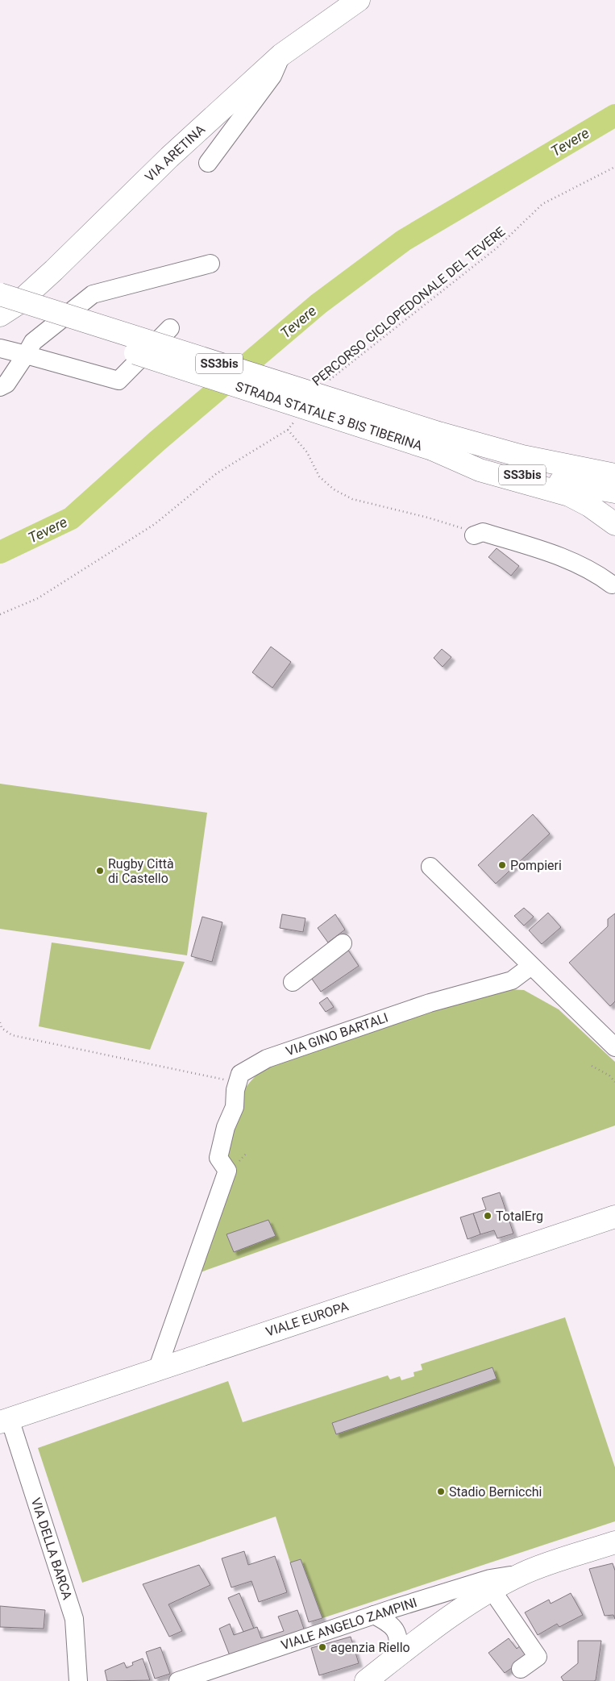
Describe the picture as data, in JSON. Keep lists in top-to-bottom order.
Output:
{
  "streets": {
    "main road": [
      "VIA ARETINA",
      "SS3bis",
      "STRADA STATALE 3 BIS TIBERINA",
      "VIALE EUROPA"
    ],
    "street": ["VIA GINO BARTALI", "VIA DELLA BARCA", "VIALE ANGELO ZAMPINI"],
    "path": ["PERCORSO CICLOPEDONALE DEL TEVERE"]
  },
  "crossings": [
    ["VIA GINO BARTALI", "VIALE EUROPA"],
    ["VIALE EUROPA", "VIA DELLA BARCA"]
  ],
  "water": ["Tevere"],
  "places": [
    "Pompieri",
    "Rugby Città di Castello",
    "TotalErg",
    "Stadio Bernicchi",
    "agenzia Riello"
  ]
}
